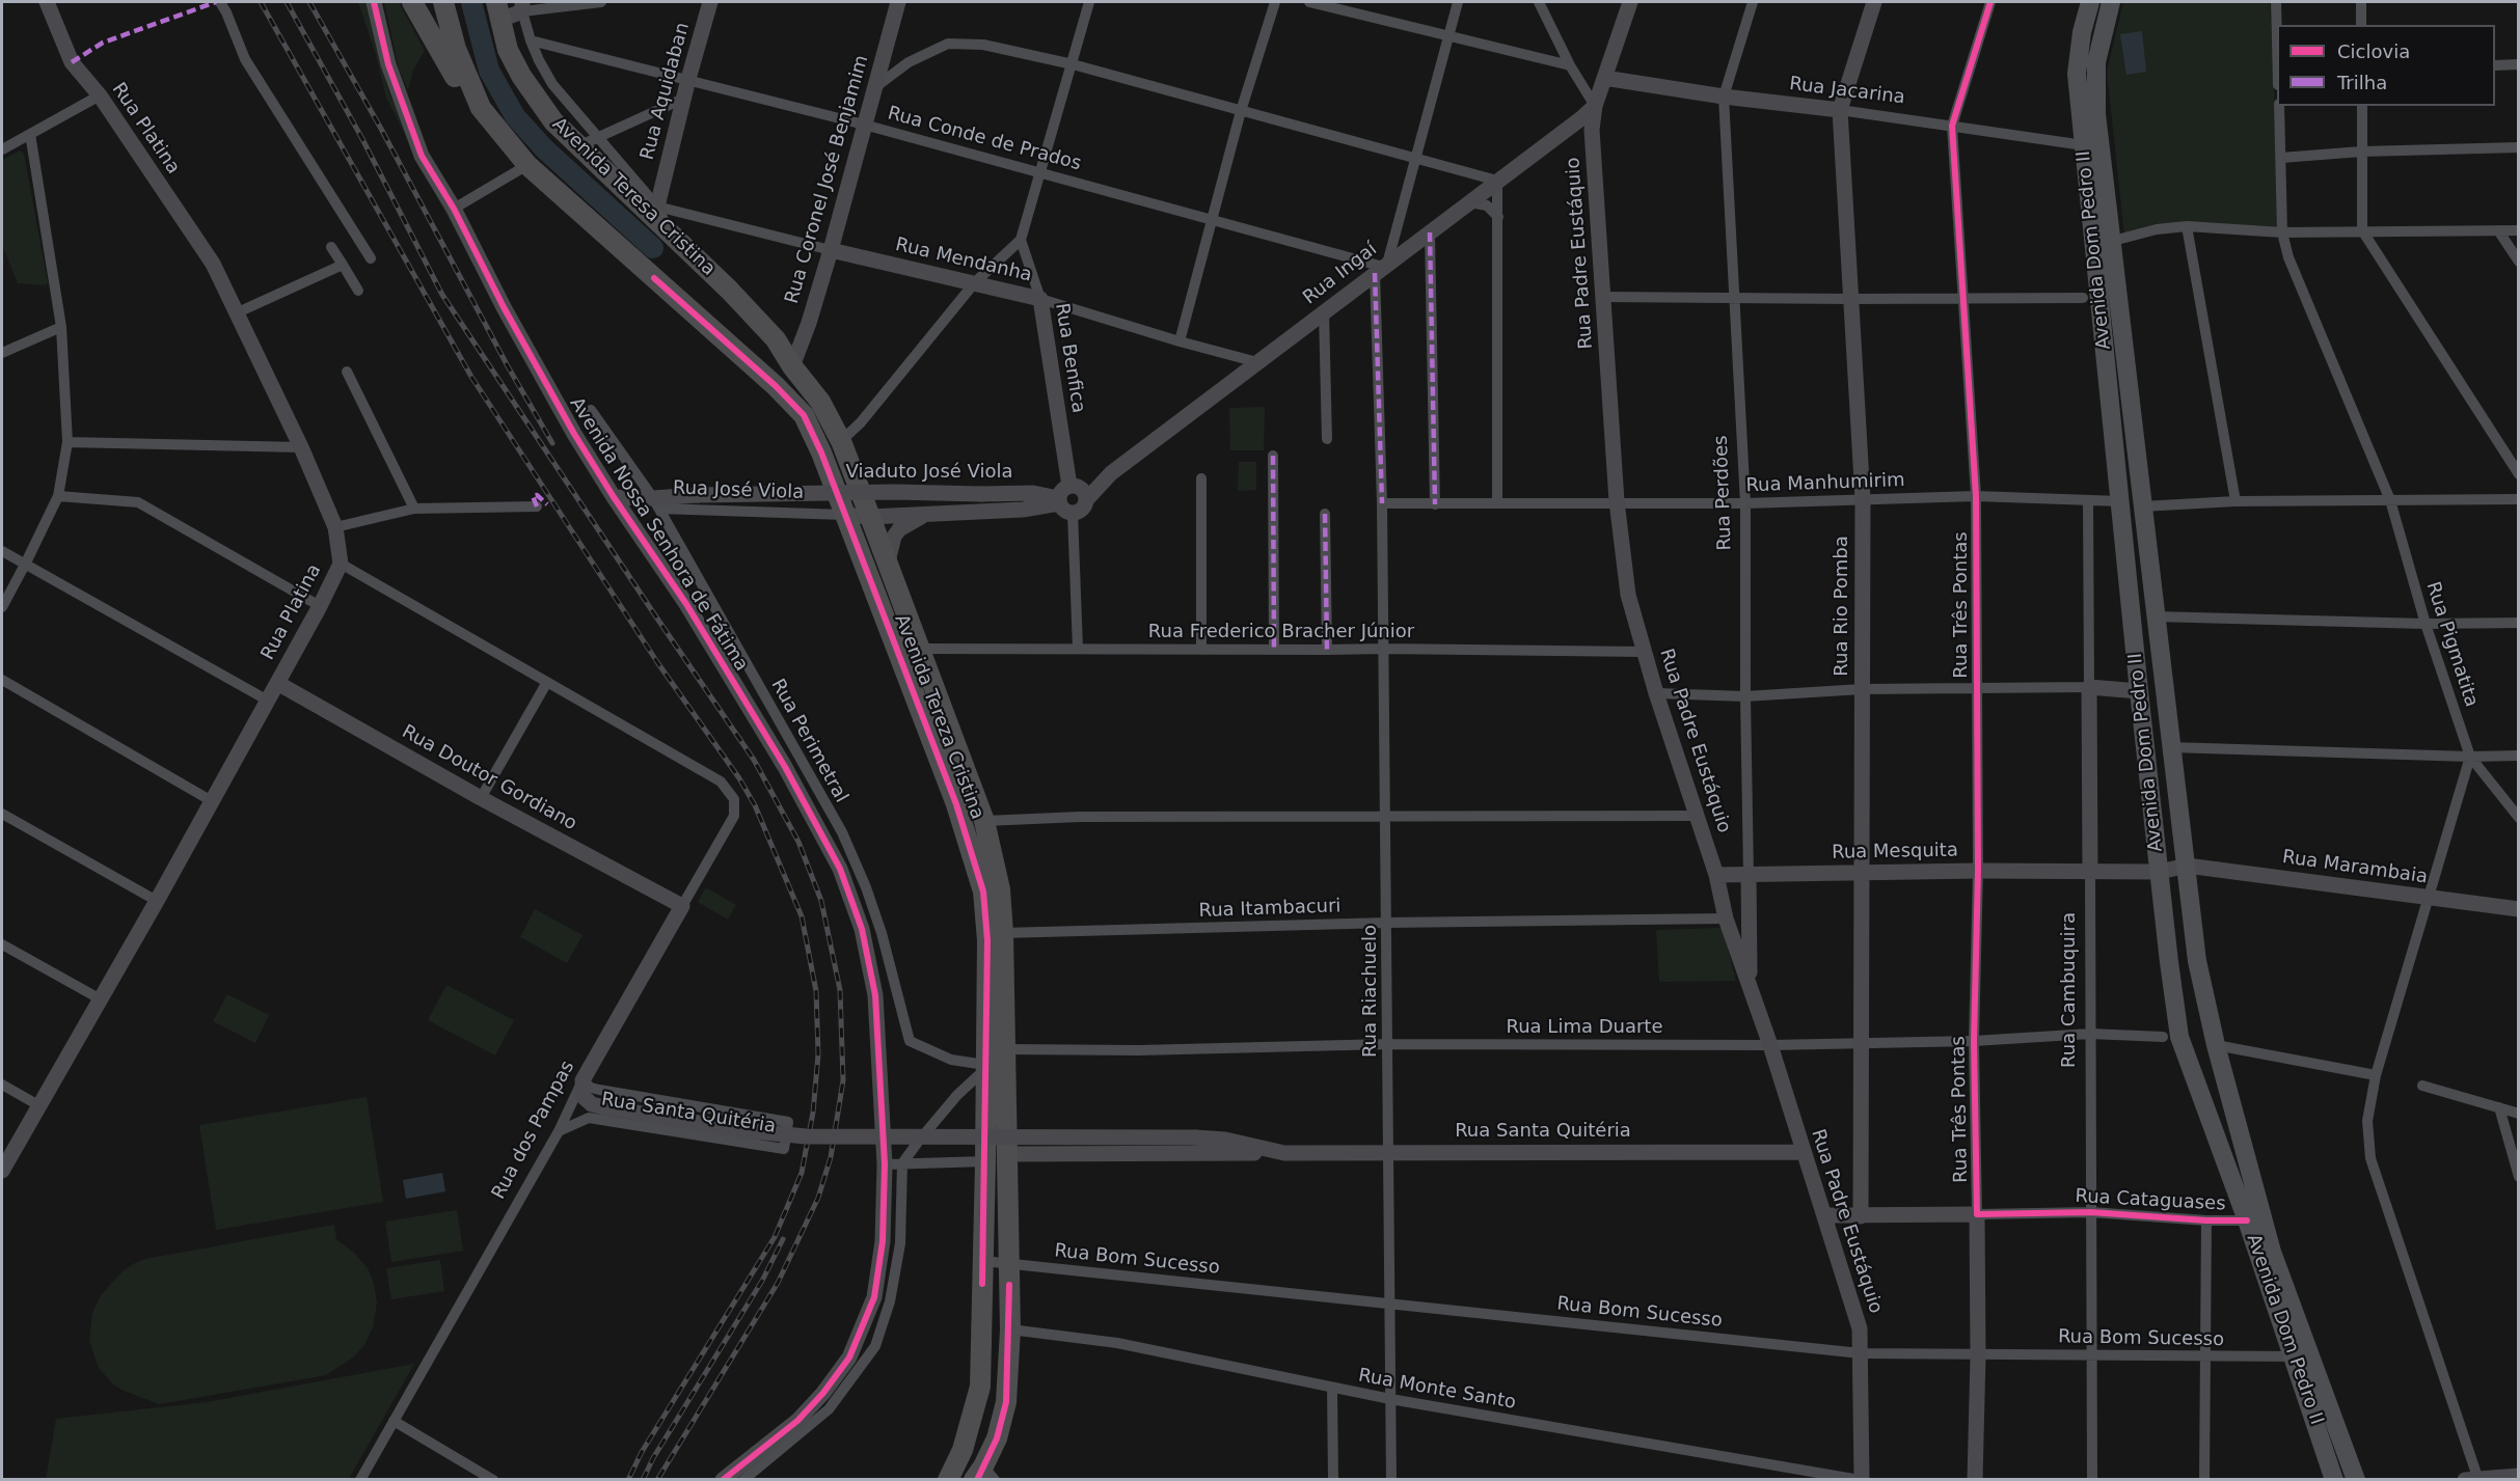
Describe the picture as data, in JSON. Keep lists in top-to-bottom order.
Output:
{
  "streets": {
    "highway": ["Avenida Teresa Cristina", "Avenida Tereza Cristina"],
    "main road": ["Avenida Dom Pedro II"],
    "street": [
      "Rua Aquidaban",
      "Rua Jacarina",
      "Rua Platina",
      "Rua Conde de Prados",
      "Rua Coronel José Benjamim",
      "Rua Padre Eustáquio",
      "Rua Mendanha",
      "Rua Ingaí",
      "Rua Benfica",
      "Viaduto José Viola",
      "Rua Manhumirim",
      "Rua José Viola",
      "Rua Perdões",
      "Avenida Nossa Senhora de Fátima",
      "Rua Três Pontas",
      "Rua Rio Pomba",
      "Rua Frederico Bracher Júnior",
      "Rua Pigmatita",
      "Rua Perimetral",
      "Rua Doutor Gordiano",
      "Rua Mesquita",
      "Rua Marambaia",
      "Rua Itambacuri",
      "Rua Cambuquira",
      "Rua Riachuelo",
      "Rua Lima Duarte",
      "Rua Santa Quitéria",
      "Rua dos Pampas",
      "Rua Cataguases",
      "Rua Bom Sucesso",
      "Rua Monte Santo"
    ]
  },
  "crossings": [
    ["Rua Aquidaban", "Rua Conde de Prados"],
    ["Rua Aquidaban", "Avenida Teresa Cristina"],
    ["Rua Aquidaban", "Rua Mendanha"],
    ["Rua Jacarina", "Avenida Dom Pedro II"],
    ["Rua Jacarina", "Rua Padre Eustáquio"],
    ["Rua Jacarina", "Rua Perdões"],
    ["Rua Jacarina", "Rua Três Pontas"],
    ["Rua Jacarina", "Rua Rio Pomba"],
    ["Rua Platina", "Rua Doutor Gordiano"],
    ["Rua Conde de Prados", "Rua Coronel José Benjamim"],
    ["Rua Conde de Prados", "Rua Ingaí"],
    ["Rua Conde de Prados", "Rua Riachuelo"],
    ["Rua Coronel José Benjamim", "Rua Mendanha"],
    ["Rua Coronel José Benjamim", "Avenida Tereza Cristina"],
    ["Avenida Teresa Cristina", "Avenida Tereza Cristina"],
    ["Avenida Dom Pedro II", "Rua Manhumirim"],
    ["Avenida Dom Pedro II", "Rua Mesquita"],
    ["Avenida Dom Pedro II", "Rua Marambaia"],
    ["Avenida Dom Pedro II", "Rua Cataguases"],
    ["Avenida Dom Pedro II", "Rua Bom Sucesso"],
    ["Rua Padre Eustáquio", "Rua Ingaí"],
    ["Rua Padre Eustáquio", "Rua Manhumirim"],
    ["Rua Padre Eustáquio", "Rua Perdões"],
    ["Rua Padre Eustáquio", "Rua Frederico Bracher Júnior"],
    ["Rua Padre Eustáquio", "Rua Mesquita"],
    ["Rua Padre Eustáquio", "Rua Itambacuri"],
    ["Rua Padre Eustáquio", "Rua Lima Duarte"],
    ["Rua Padre Eustáquio", "Rua Santa Quitéria"],
    ["Rua Padre Eustáquio", "Rua Cataguases"],
    ["Rua Padre Eustáquio", "Rua Bom Sucesso"],
    ["Rua Padre Eustáquio", "Rua Monte Santo"],
    ["Rua Mendanha", "Rua Ingaí"],
    ["Rua Mendanha", "Rua Benfica"],
    ["Rua Ingaí", "Rua Benfica"],
    ["Rua Ingaí", "Viaduto José Viola"],
    ["Rua Ingaí", "Rua José Viola"],
    ["Rua Ingaí", "Rua Riachuelo"],
    ["Rua Benfica", "Viaduto José Viola"],
    ["Rua Benfica", "Rua José Viola"],
    ["Viaduto José Viola", "Rua José Viola"],
    ["Viaduto José Viola", "Avenida Nossa Senhora de Fátima"],
    ["Viaduto José Viola", "Rua Perimetral"],
    ["Rua Manhumirim", "Rua Perdões"],
    ["Rua Manhumirim", "Rua Três Pontas"],
    ["Rua Manhumirim", "Rua Rio Pomba"],
    ["Rua Manhumirim", "Rua Cambuquira"],
    ["Rua Manhumirim", "Rua Riachuelo"],
    ["Rua José Viola", "Avenida Tereza Cristina"],
    ["Rua José Viola", "Rua Perimetral"],
    ["Rua Perdões", "Rua Mesquita"],
    ["Rua Três Pontas", "Rua Mesquita"],
    ["Rua Três Pontas", "Rua Lima Duarte"],
    ["Rua Três Pontas", "Rua Cataguases"],
    ["Rua Três Pontas", "Rua Bom Sucesso"],
    ["Rua Rio Pomba", "Rua Mesquita"],
    ["Rua Rio Pomba", "Rua Lima Duarte"],
    ["Rua Rio Pomba", "Rua Cataguases"],
    ["Rua Frederico Bracher Júnior", "Avenida Tereza Cristina"],
    ["Rua Frederico Bracher Júnior", "Rua Riachuelo"],
    ["Avenida Tereza Cristina", "Rua Perimetral"],
    ["Avenida Tereza Cristina", "Rua Itambacuri"],
    ["Avenida Tereza Cristina", "Rua Lima Duarte"],
    ["Avenida Tereza Cristina", "Rua Santa Quitéria"],
    ["Avenida Tereza Cristina", "Rua Bom Sucesso"],
    ["Avenida Tereza Cristina", "Rua Monte Santo"],
    ["Rua Doutor Gordiano", "Rua dos Pampas"],
    ["Rua Mesquita", "Rua Marambaia"],
    ["Rua Mesquita", "Rua Cambuquira"],
    ["Rua Itambacuri", "Rua Riachuelo"],
    ["Rua Cambuquira", "Rua Lima Duarte"],
    ["Rua Cambuquira", "Rua Cataguases"],
    ["Rua Cambuquira", "Rua Bom Sucesso"],
    ["Rua Riachuelo", "Rua Lima Duarte"],
    ["Rua Riachuelo", "Rua Santa Quitéria"],
    ["Rua Riachuelo", "Rua Bom Sucesso"],
    ["Rua Riachuelo", "Rua Monte Santo"],
    ["Rua Santa Quitéria", "Rua dos Pampas"]
  ],
  "legend": ["Ciclovia", "Trilha"]
}
